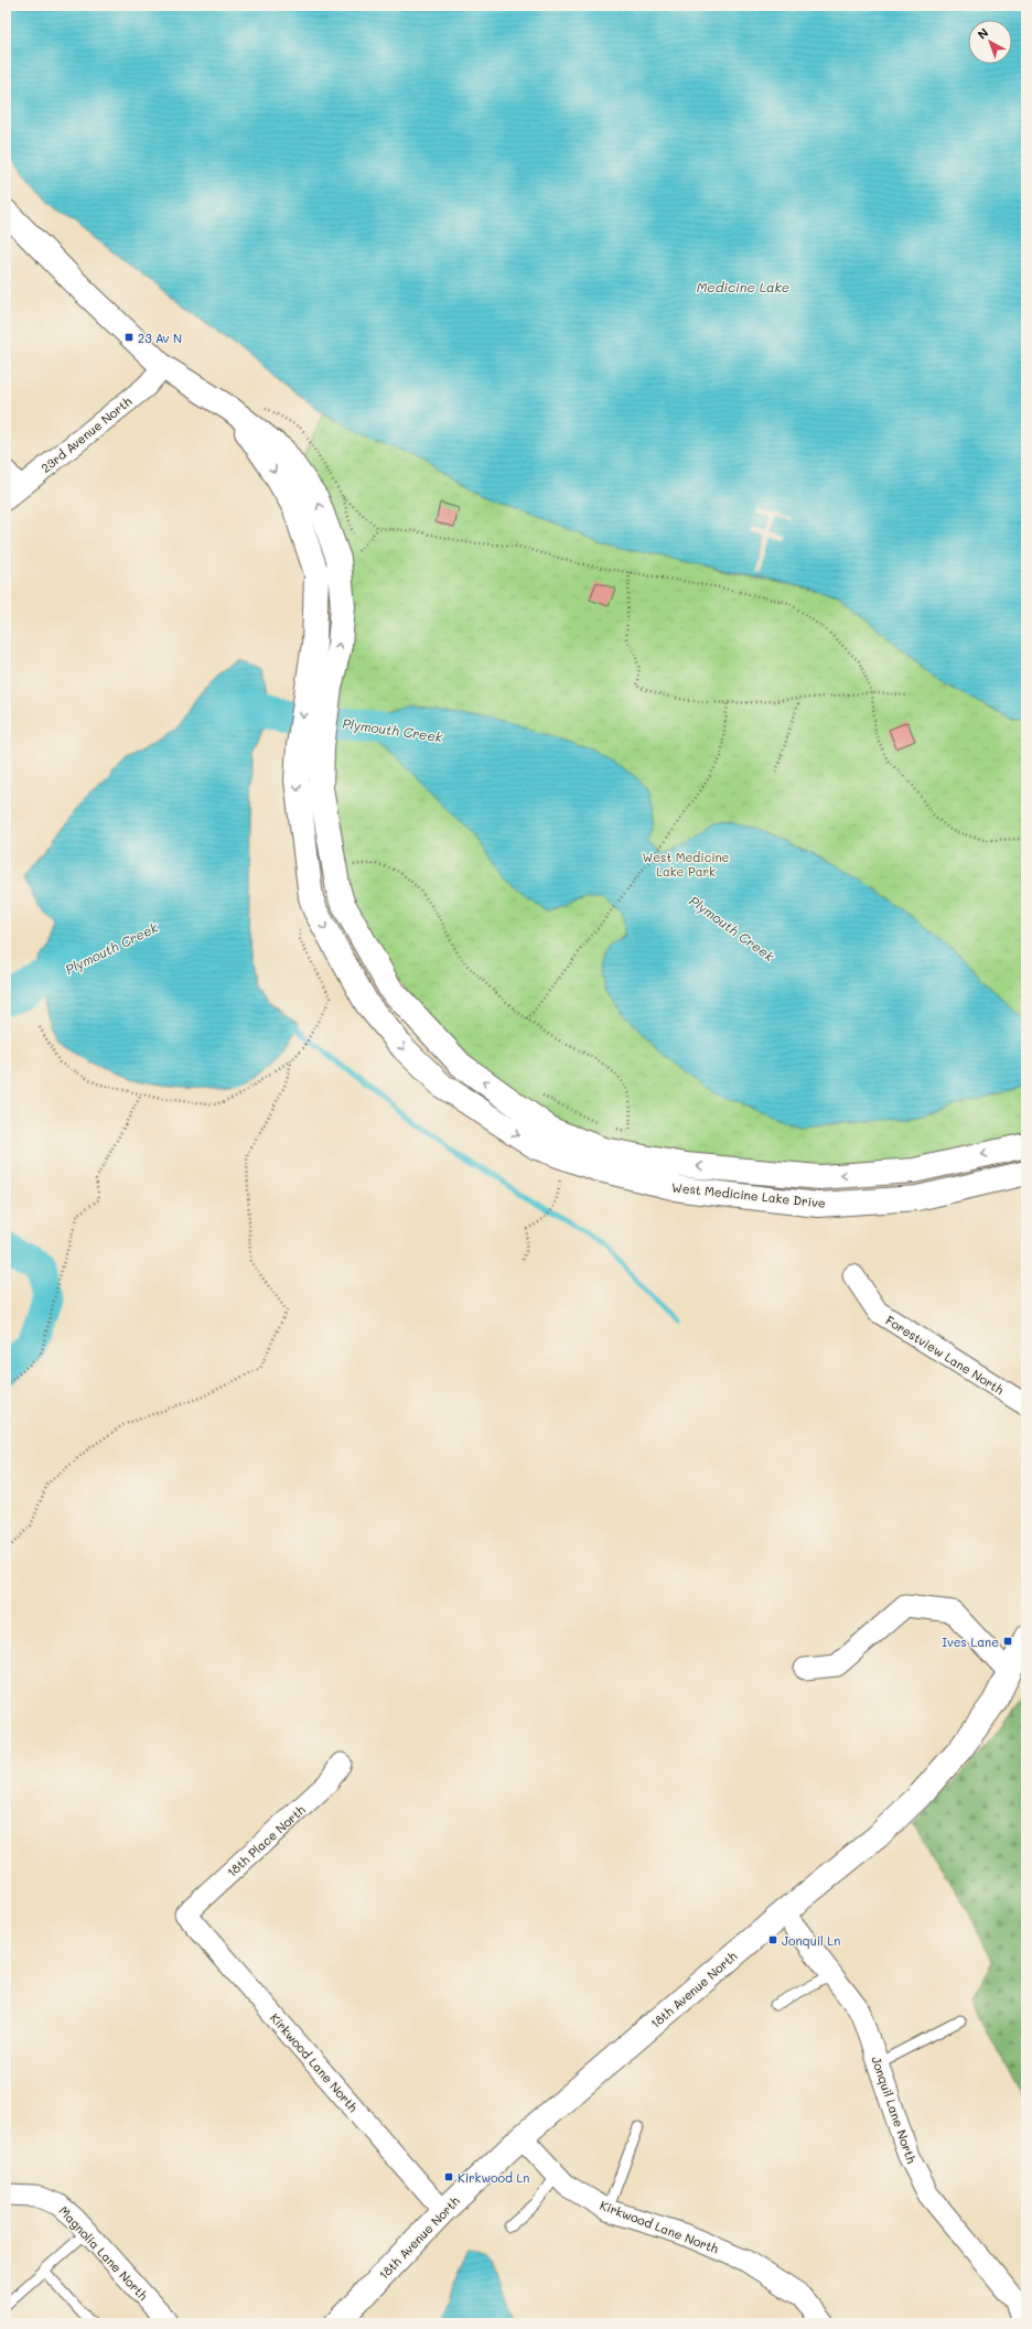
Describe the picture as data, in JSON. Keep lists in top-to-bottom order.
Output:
{
  "streets": {
    "street": [
      "23rd Avenue North",
      "West Medicine Lake Drive",
      "Forestview Lane North",
      "18th Place North",
      "18th Avenue North",
      "Kirkwood Lane North",
      "Jonquil Lane North",
      "Magnolia Lane North"
    ]
  },
  "crossings": [
    ["23rd Avenue North", "West Medicine Lake Drive"],
    ["18th Place North", "Kirkwood Lane North"],
    ["18th Avenue North", "Kirkwood Lane North"],
    ["18th Avenue North", "Jonquil Lane North"]
  ],
  "water": ["Medicine Lake", "Plymouth Creek"],
  "parks": ["West Medicine Lake Park"],
  "places": {
    "transit": [
      "23 Av N",
      "Ives Lane",
      "Jonquil Ln",
      "Kirkwood Ln"
    ]
  },
  "north": "top left"
}
